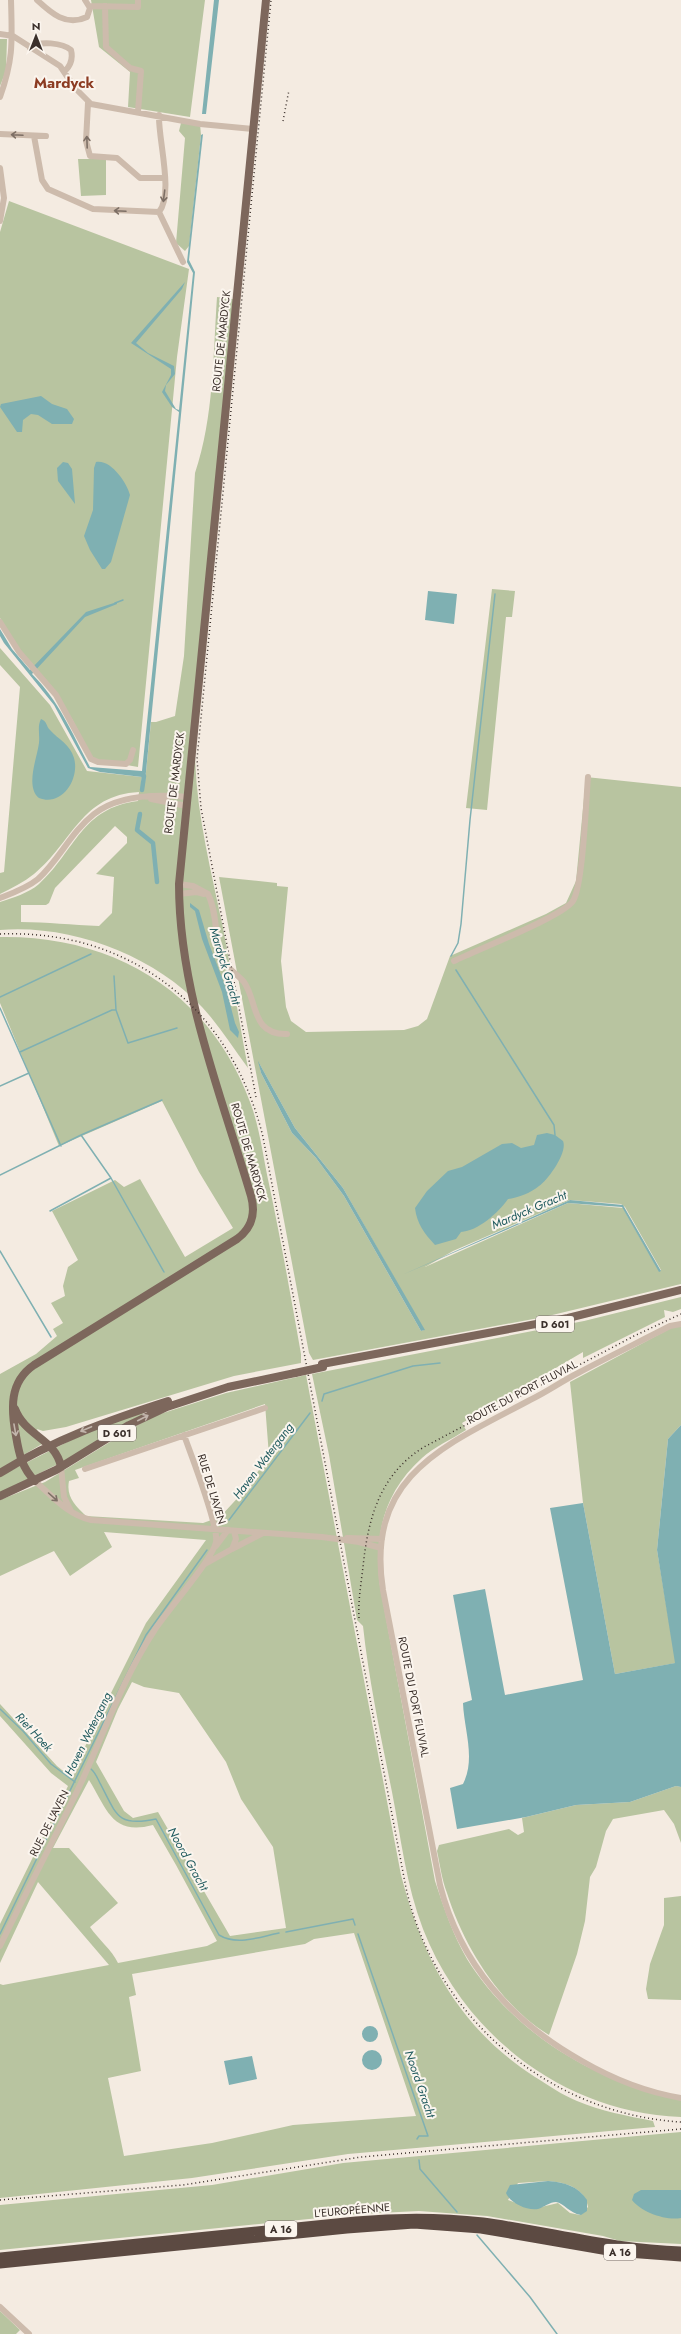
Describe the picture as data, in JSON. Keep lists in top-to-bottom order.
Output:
{
  "streets": {
    "highway": ["L'EUROPÉENNE", "A 16"],
    "main road": ["ROUTE DE MARDYCK", "D 601"],
    "street": ["ROUTE DU PORT FLUVIAL", "RUE DE L'AVEN"]
  },
  "crossings": [
    ["ROUTE DE MARDYCK", "D 601"]
  ],
  "districts": ["Mardyck"],
  "water": [
    "Mardyck Gracht",
    "Haven Watergang",
    "Riet Hoek",
    "Noord Gracht"
  ],
  "north": "top"
}
